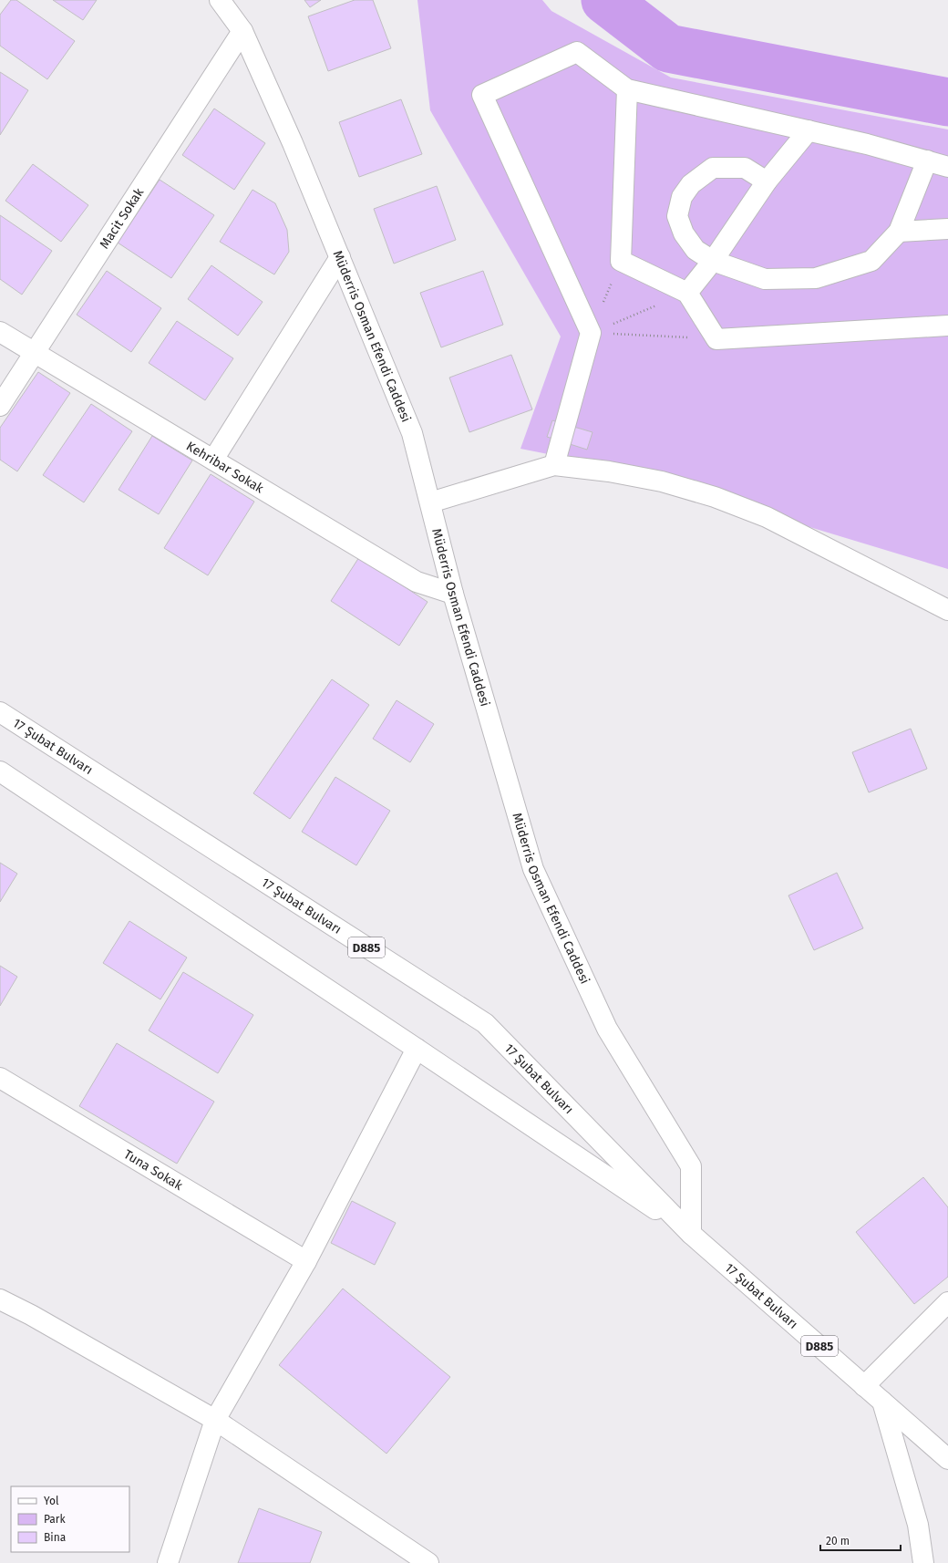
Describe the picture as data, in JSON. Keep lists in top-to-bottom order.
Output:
{
  "streets": {
    "main road": [
      "Macit Sokak",
      "Müderris Osman Efendi Caddesi",
      "Kehribar Sokak",
      "17 Şubat Bulvarı",
      "D885",
      "Tuna Sokak"
    ]
  },
  "crossings": [
    ["Macit Sokak", "Müderris Osman Efendi Caddesi"],
    ["Macit Sokak", "Kehribar Sokak"],
    ["Müderris Osman Efendi Caddesi", "Kehribar Sokak"],
    ["Müderris Osman Efendi Caddesi", "17 Şubat Bulvarı"]
  ],
  "legend": ["Yol", "Park", "Bina"],
  "scale_bar": "20 m"
}
